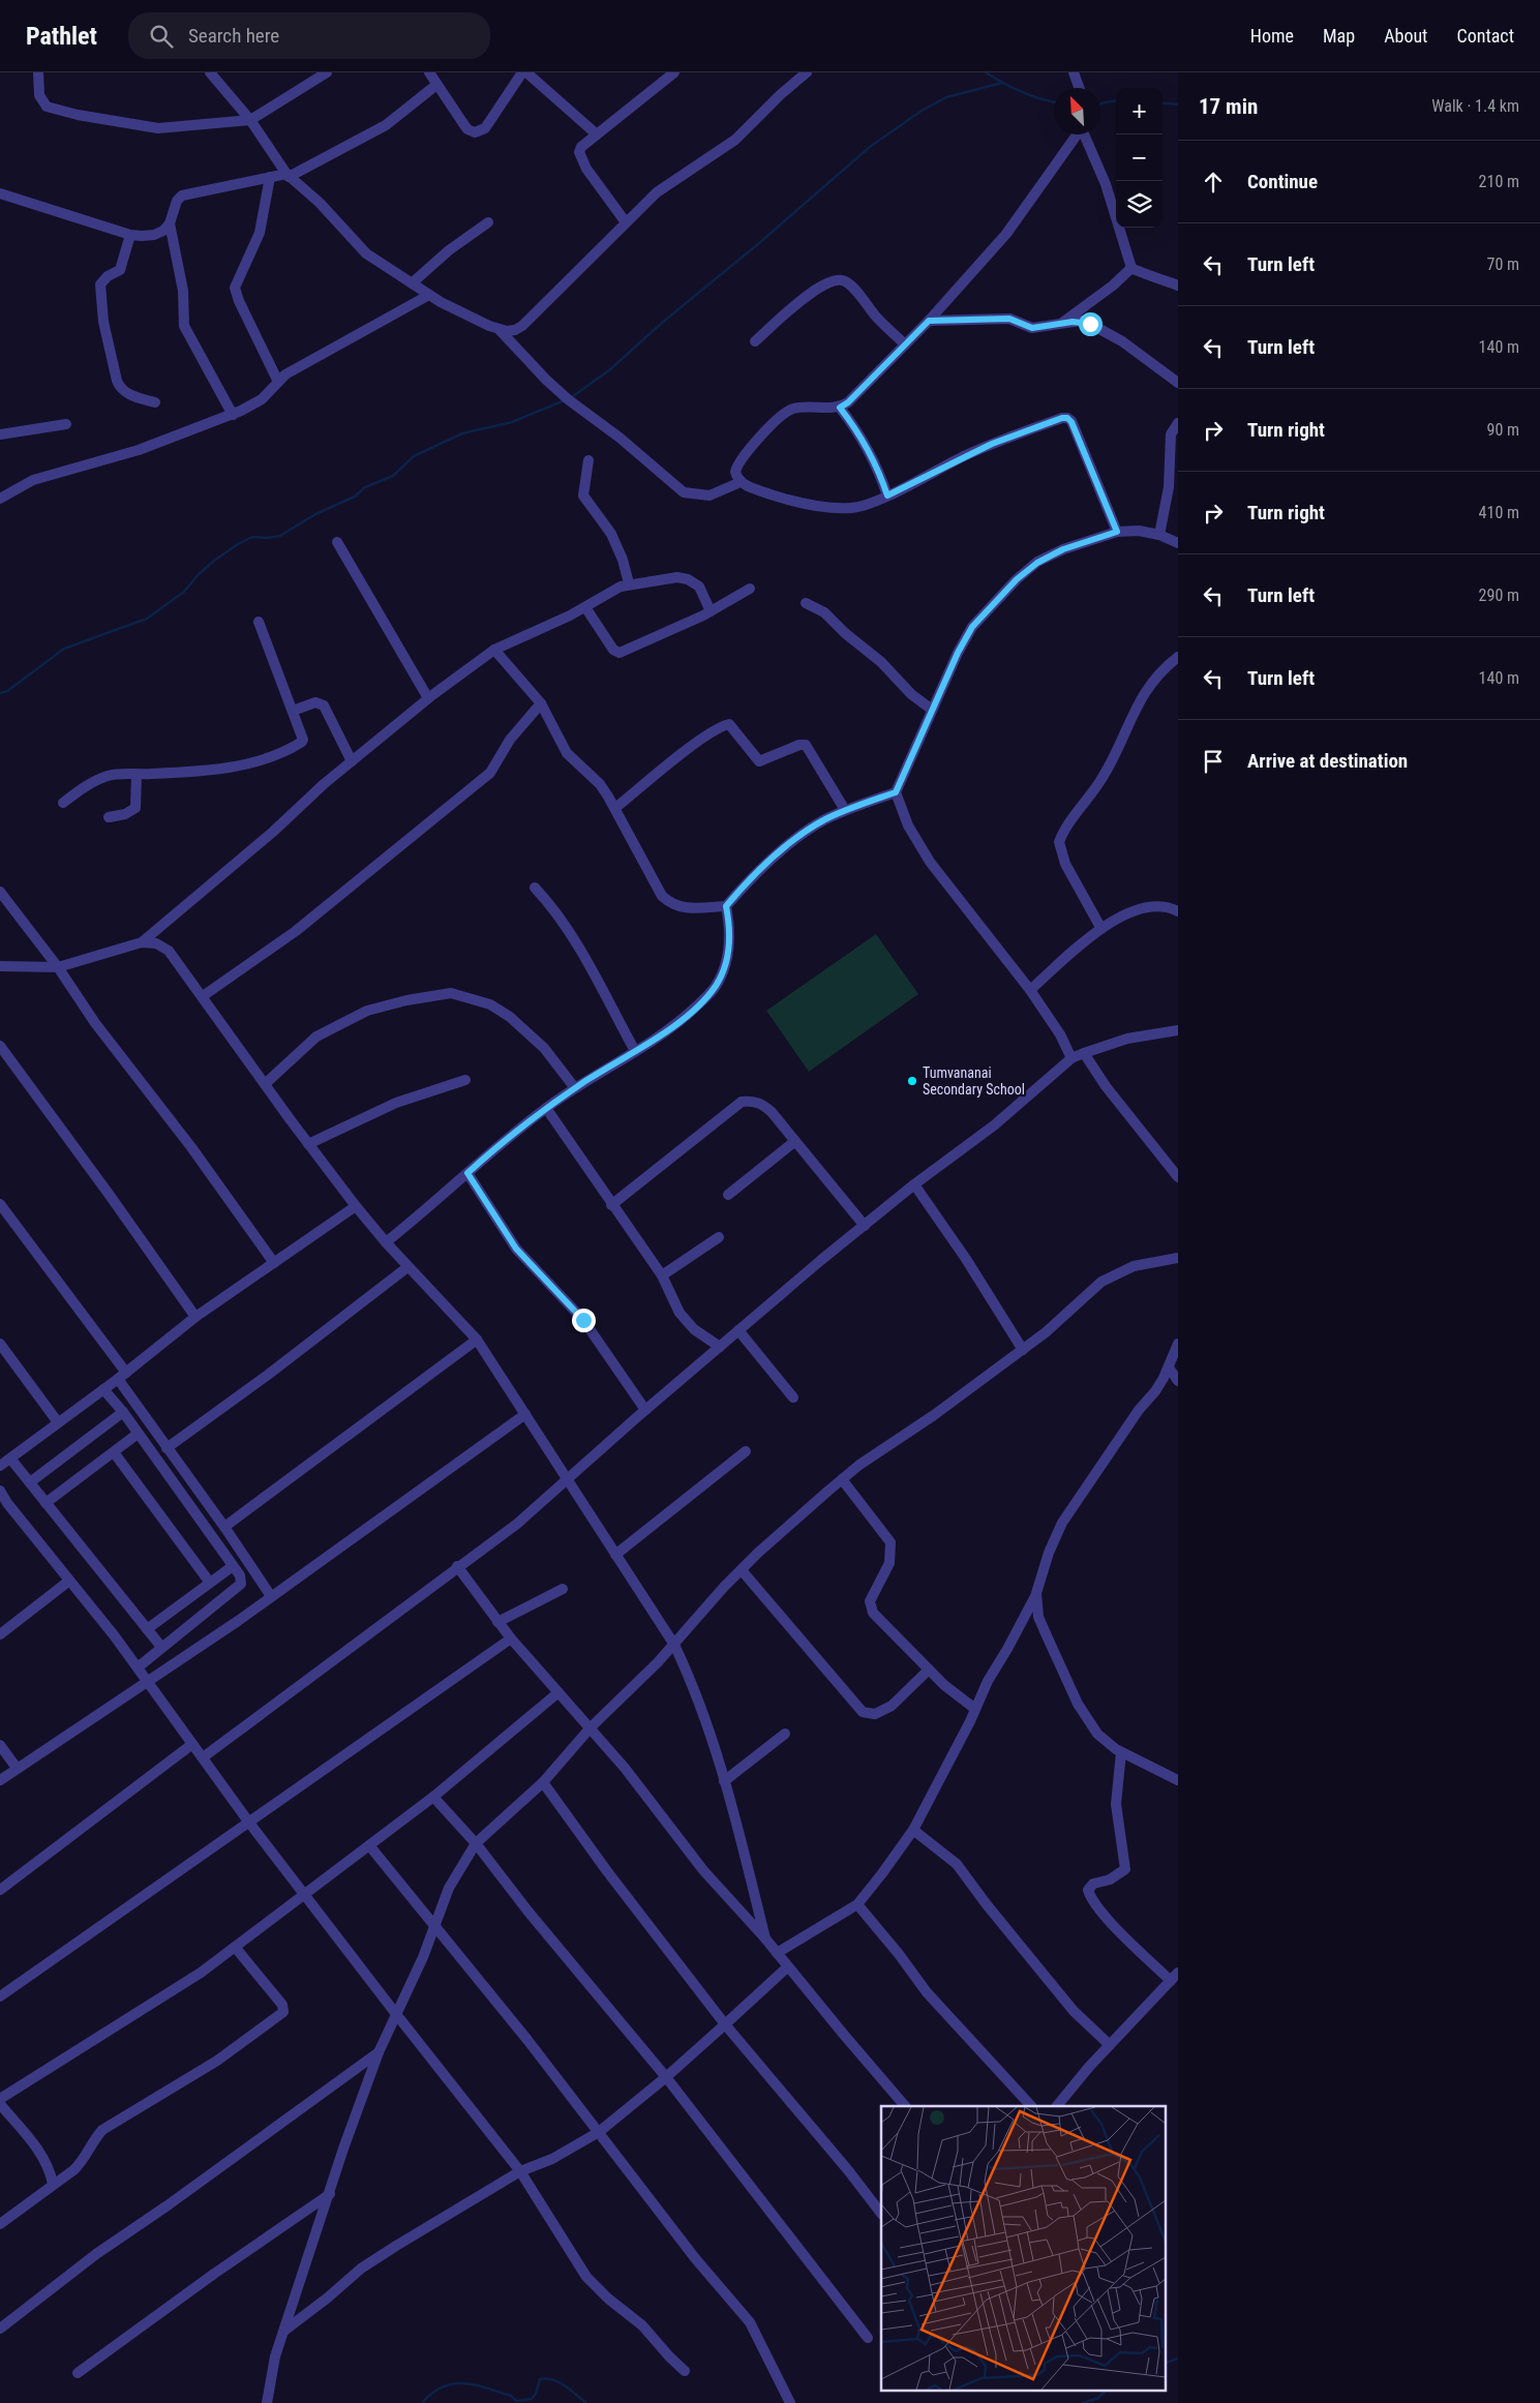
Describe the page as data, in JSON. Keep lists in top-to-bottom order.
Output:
{
  "places": ["Tumvananai Secondary School"],
  "north": "top left",
  "page": {
    "header": "Pathlet",
    "search": "Search here",
    "nav": [
      "Home",
      "Map",
      "About",
      "Contact"
    ],
    "heading": ["17 min", "Walk · 1.4 km"],
    "map_buttons": ["+", "−"],
    "list": [
      ["Continue", "210 m"],
      ["Turn left", "70 m"],
      ["Turn left", "140 m"],
      ["Turn right", "90 m"],
      ["Turn right", "410 m"],
      ["Turn left", "290 m"],
      ["Turn left", "140 m"],
      "Arrive at destination"
    ]
  }
}
